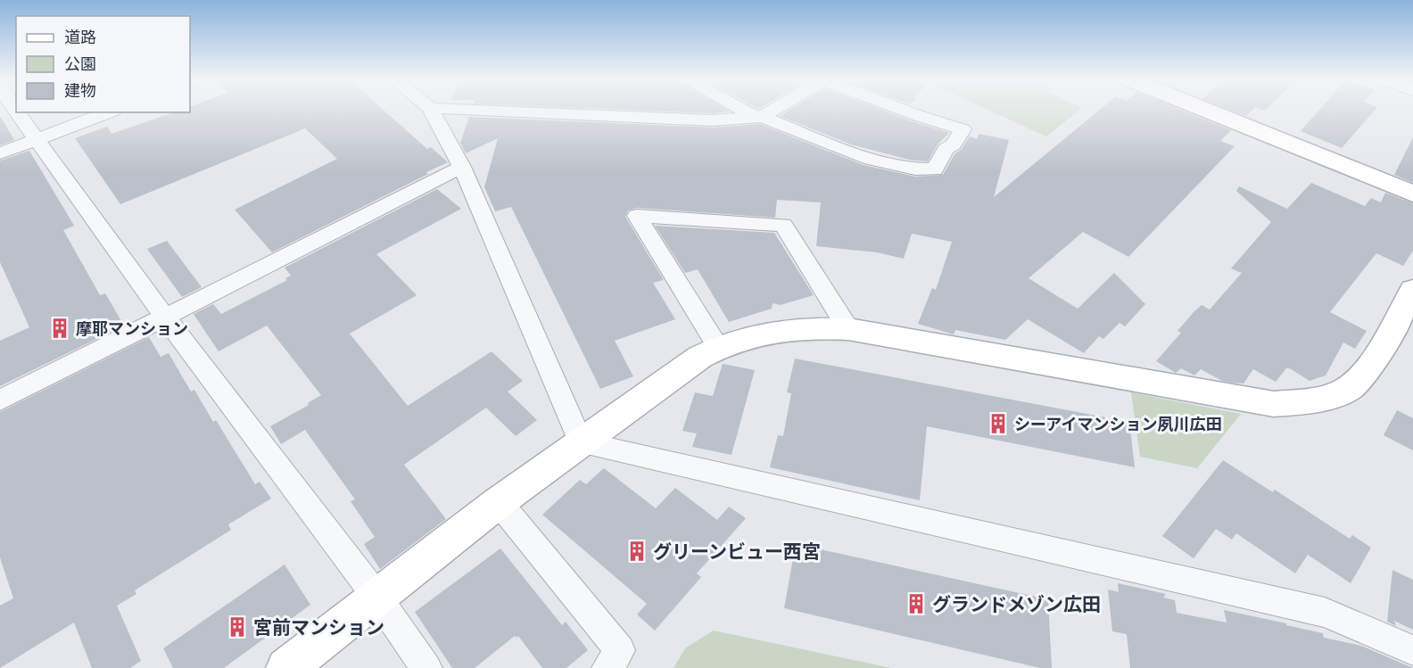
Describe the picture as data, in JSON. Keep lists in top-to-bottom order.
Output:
{
  "places": {
    "building": [
      "摩耶マンション",
      "シーアイマンション夙川広田",
      "グリーンビュー西宮",
      "グランドメゾン広田",
      "宮前マンション"
    ]
  },
  "legend": ["道路", "公園", "建物"]
}
